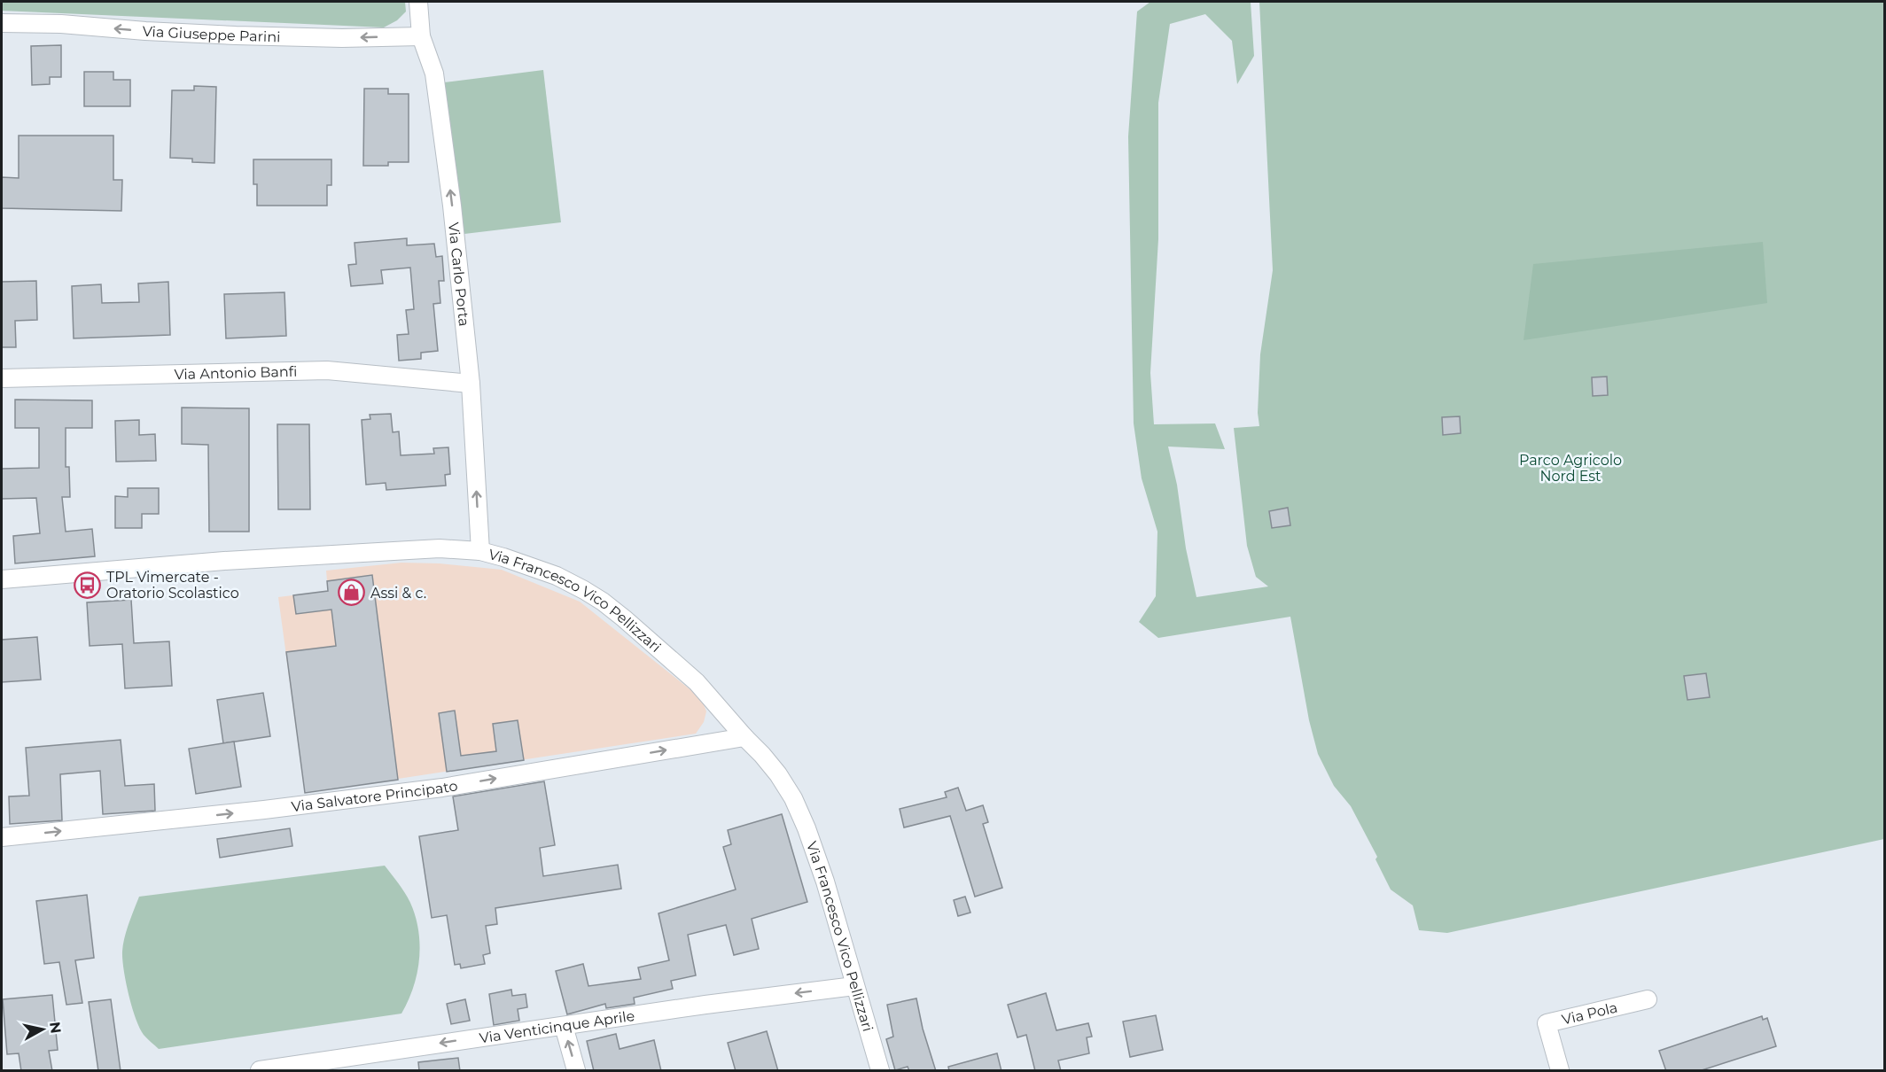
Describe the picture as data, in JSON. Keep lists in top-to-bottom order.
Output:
{
  "streets": {
    "street": [
      "Via Giuseppe Parini",
      "Via Carlo Porta",
      "Via Antonio Banfi",
      "Via Francesco Vico Pellizzari",
      "Via Salvatore Principato",
      "Via Pola",
      "Via Venticinque Aprile"
    ]
  },
  "crossings": [
    ["Via Giuseppe Parini", "Via Carlo Porta"],
    ["Via Carlo Porta", "Via Antonio Banfi"],
    ["Via Carlo Porta", "Via Francesco Vico Pellizzari"],
    ["Via Francesco Vico Pellizzari", "Via Salvatore Principato"],
    ["Via Francesco Vico Pellizzari", "Via Venticinque Aprile"]
  ],
  "one_way": [
    "Via Giuseppe Parini",
    "Via Carlo Porta",
    "Via Salvatore Principato",
    "Via Venticinque Aprile"
  ],
  "parks": ["Parco Agricolo Nord Est"],
  "places": {
    "bus stop": ["TPL Vimercate - Oratorio Scolastico"],
    "shop": ["Assi & c."]
  },
  "north": "right"
}
